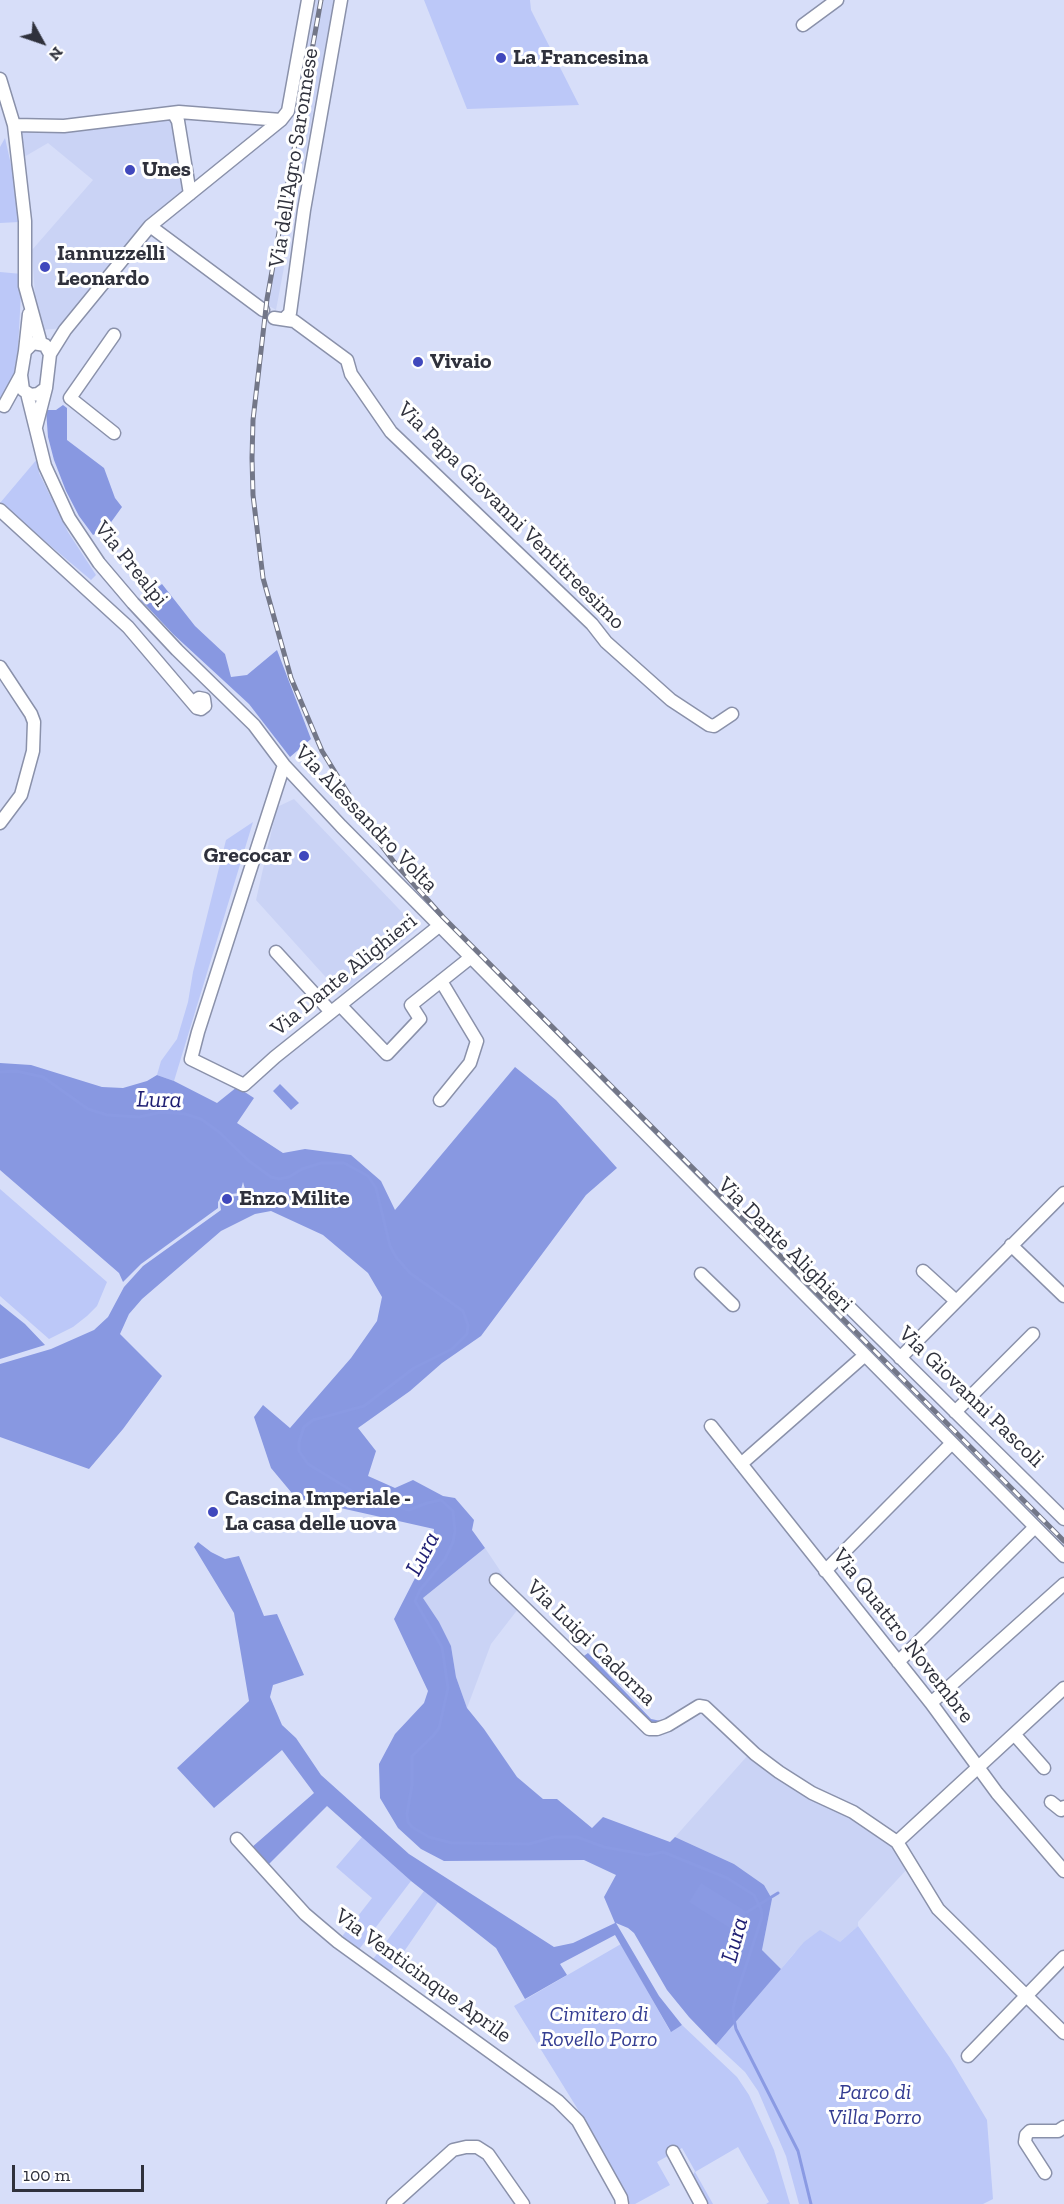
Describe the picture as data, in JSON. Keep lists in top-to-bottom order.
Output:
{
  "streets": {
    "street": [
      "Via dell'Agro Saronnese",
      "Via Papa Giovanni Ventitreesimo",
      "Via Prealpi",
      "Via Alessandro Volta",
      "Via Dante Alighieri",
      "Via Giovanni Pascoli",
      "Via Quattro Novembre",
      "Via Luigi Cadorna",
      "Via Venticinque Aprile"
    ]
  },
  "crossings": [
    ["Via dell'Agro Saronnese", "Via Papa Giovanni Ventitreesimo"],
    ["Via Prealpi", "Via Alessandro Volta"],
    ["Via Alessandro Volta", "Via Dante Alighieri"]
  ],
  "water": ["Lura"],
  "parks": ["Cimitero di Rovello Porro", "Parco di Villa Porro"],
  "places": [
    "La Francesina",
    "Unes",
    "Iannuzzelli Leonardo",
    "Vivaio",
    "Grecocar",
    "Enzo Milite",
    "Cascina Imperiale - La casa delle uova"
  ],
  "scale_bar": "100 m",
  "north": "bottom right"
}
